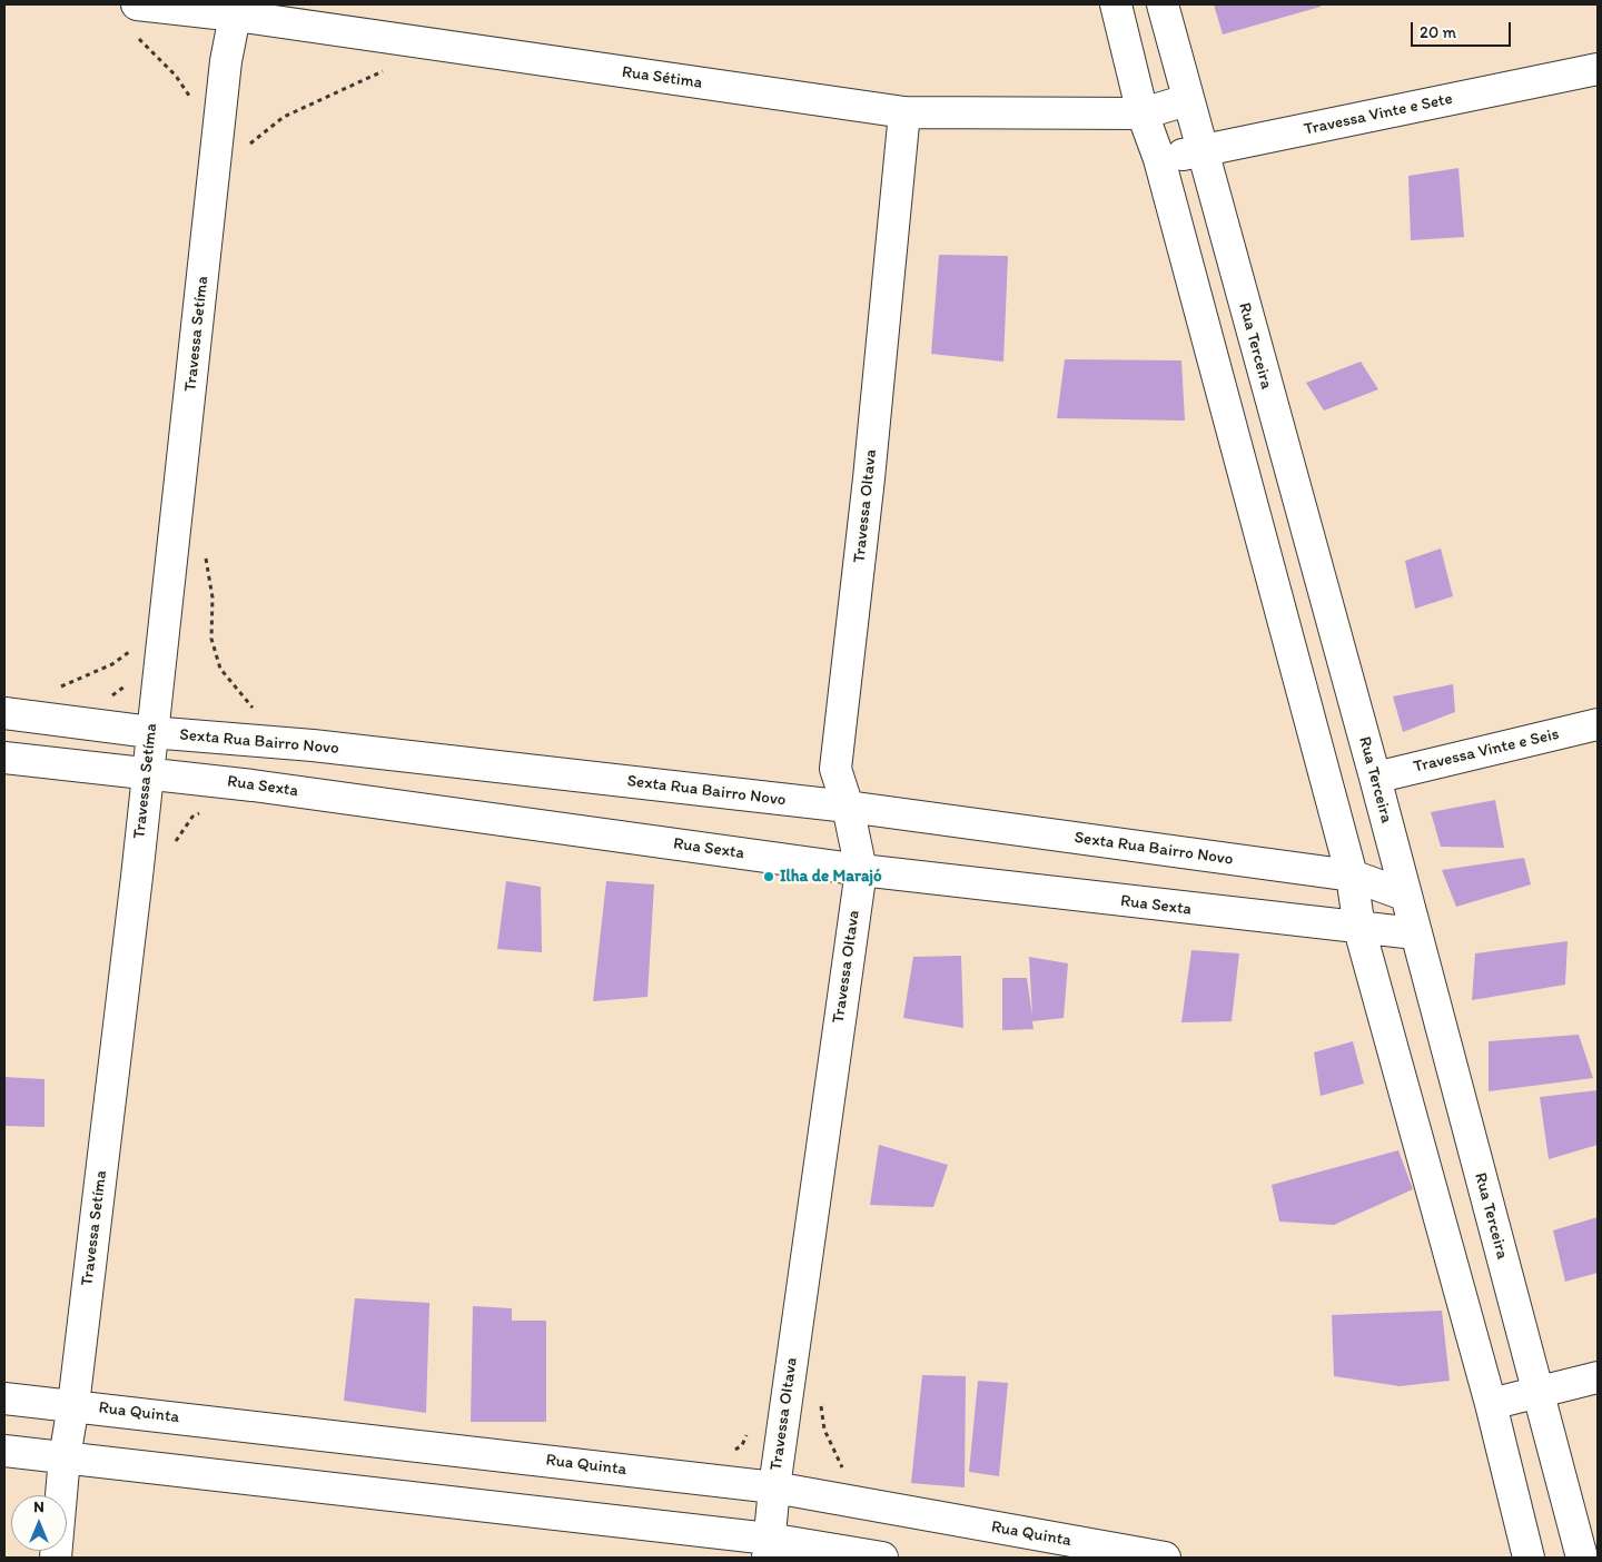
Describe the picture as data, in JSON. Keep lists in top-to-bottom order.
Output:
{
  "streets": {
    "street": [
      "Rua Sétima",
      "Travessa Vinte e Sete",
      "Travessa Setíma",
      "Rua Terceira",
      "Travessa OItava",
      "Sexta Rua Bairro Novo",
      "Travessa Vinte e Seis",
      "Rua Sexta",
      "Rua Quinta"
    ]
  },
  "crossings": [
    ["Rua Sétima", "Travessa Setíma"],
    ["Rua Sétima", "Rua Terceira"],
    ["Rua Sétima", "Travessa OItava"],
    ["Travessa Vinte e Sete", "Rua Terceira"],
    ["Travessa Setíma", "Sexta Rua Bairro Novo"],
    ["Travessa Setíma", "Rua Sexta"],
    ["Travessa Setíma", "Rua Quinta"],
    ["Rua Terceira", "Sexta Rua Bairro Novo"],
    ["Rua Terceira", "Travessa Vinte e Seis"],
    ["Rua Terceira", "Rua Sexta"],
    ["Travessa OItava", "Sexta Rua Bairro Novo"],
    ["Travessa OItava", "Rua Sexta"],
    ["Travessa OItava", "Rua Quinta"]
  ],
  "places": ["Ilha de Marajó"],
  "scale_bar": "20 m",
  "north": "top"
}
